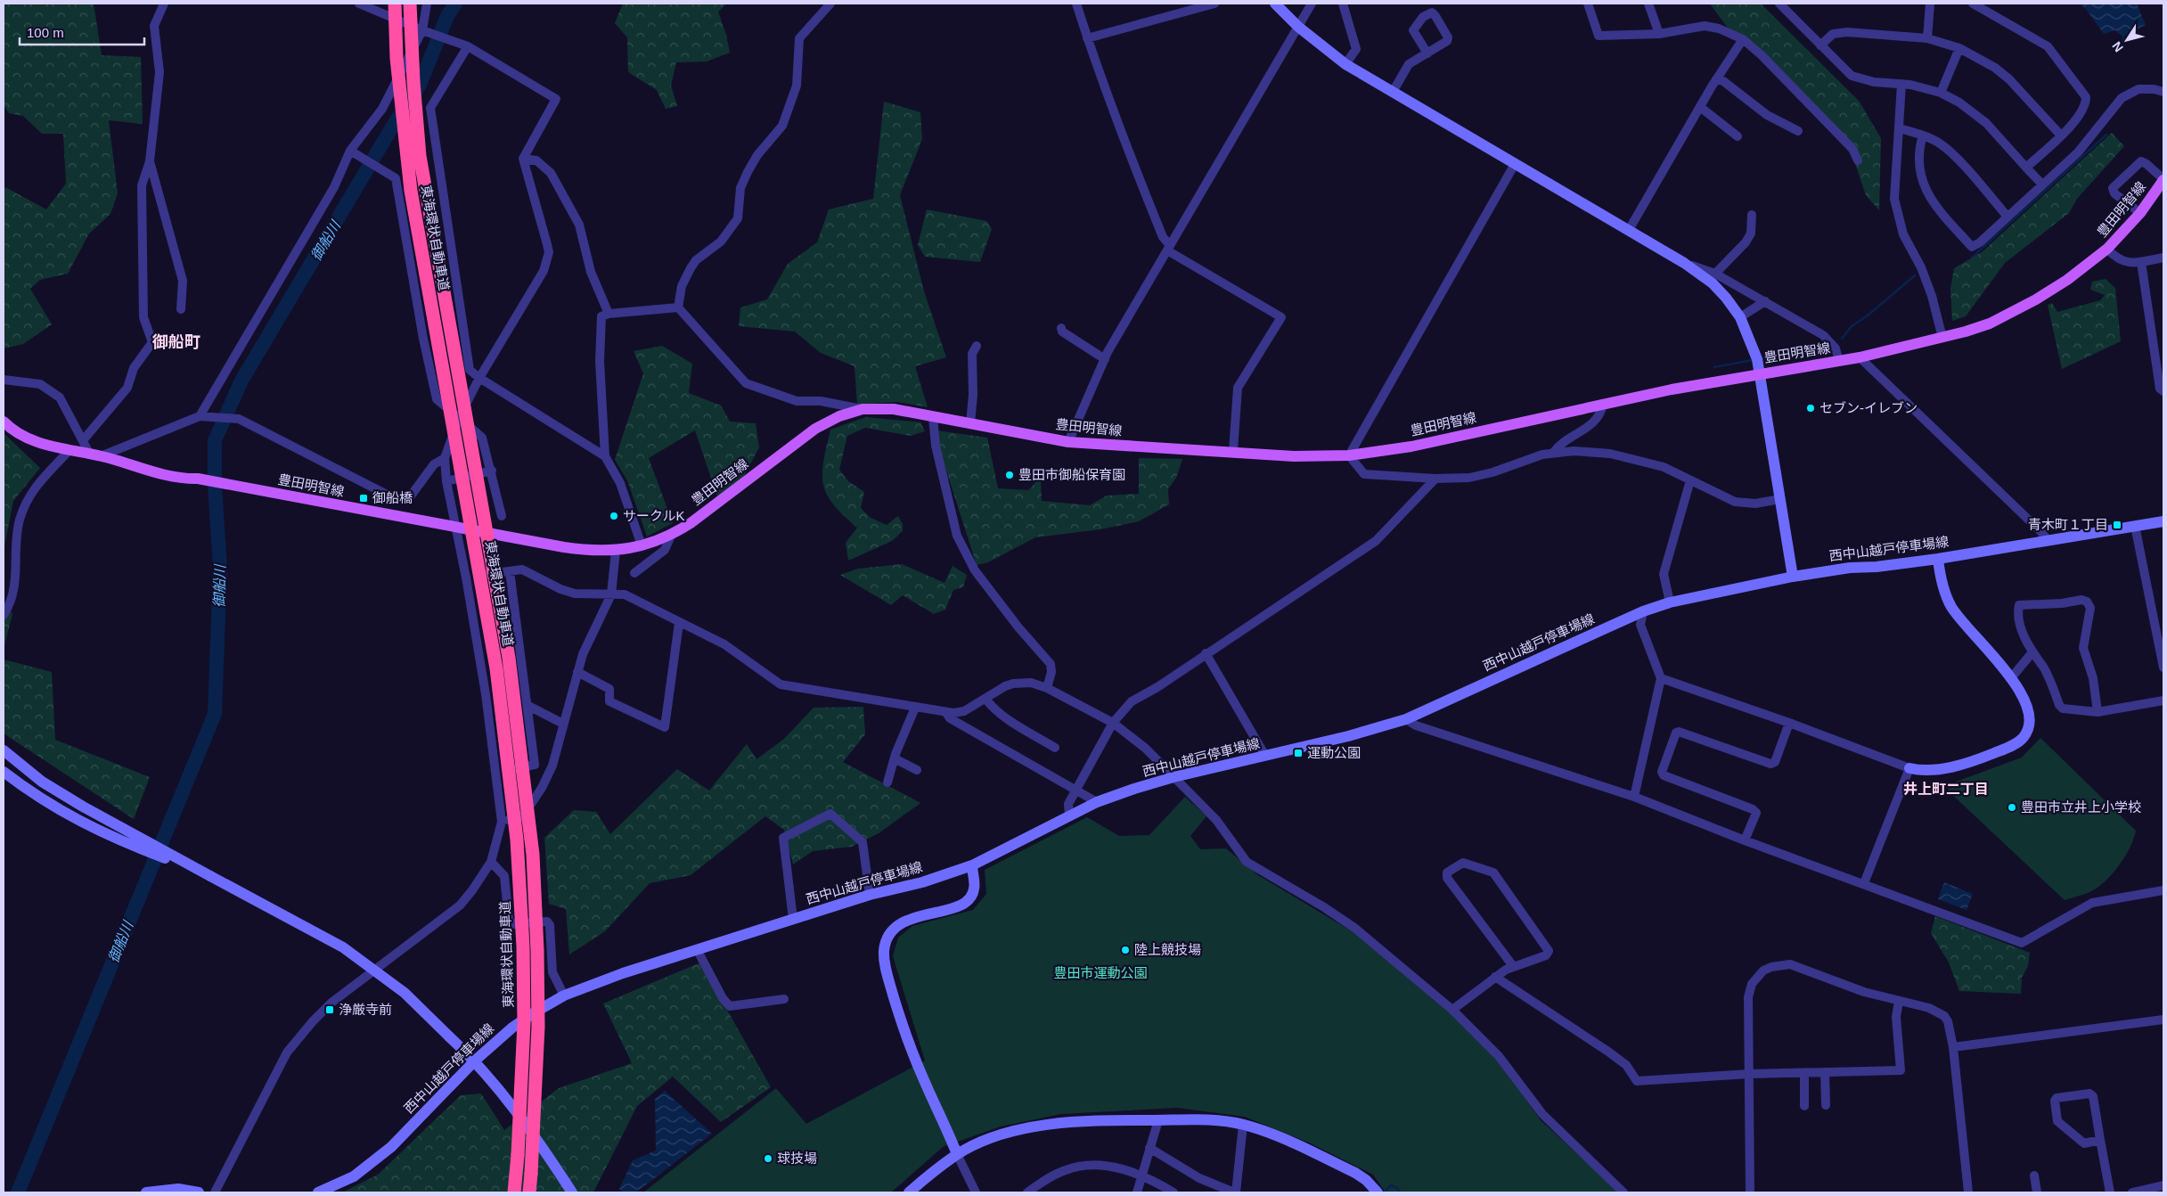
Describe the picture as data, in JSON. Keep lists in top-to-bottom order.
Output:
{
  "streets": {
    "highway": ["東海環状自動車道"],
    "main road": ["豊田明智線"],
    "street": ["西中山越戸停車場線"]
  },
  "districts": ["御船町", "井上町二丁目"],
  "water": ["御船川"],
  "parks": ["豊田市運動公園"],
  "places": {
    "other": [
      "セブン-イレブン",
      "豊田市御船保育園",
      "サークルK",
      "豊田市立井上小学校",
      "陸上競技場",
      "球技場"
    ],
    "transit": [
      "御船橋",
      "青木町１丁目",
      "運動公園",
      "浄厳寺前"
    ]
  },
  "scale_bar": "100 m",
  "north": "bottom left"
}
